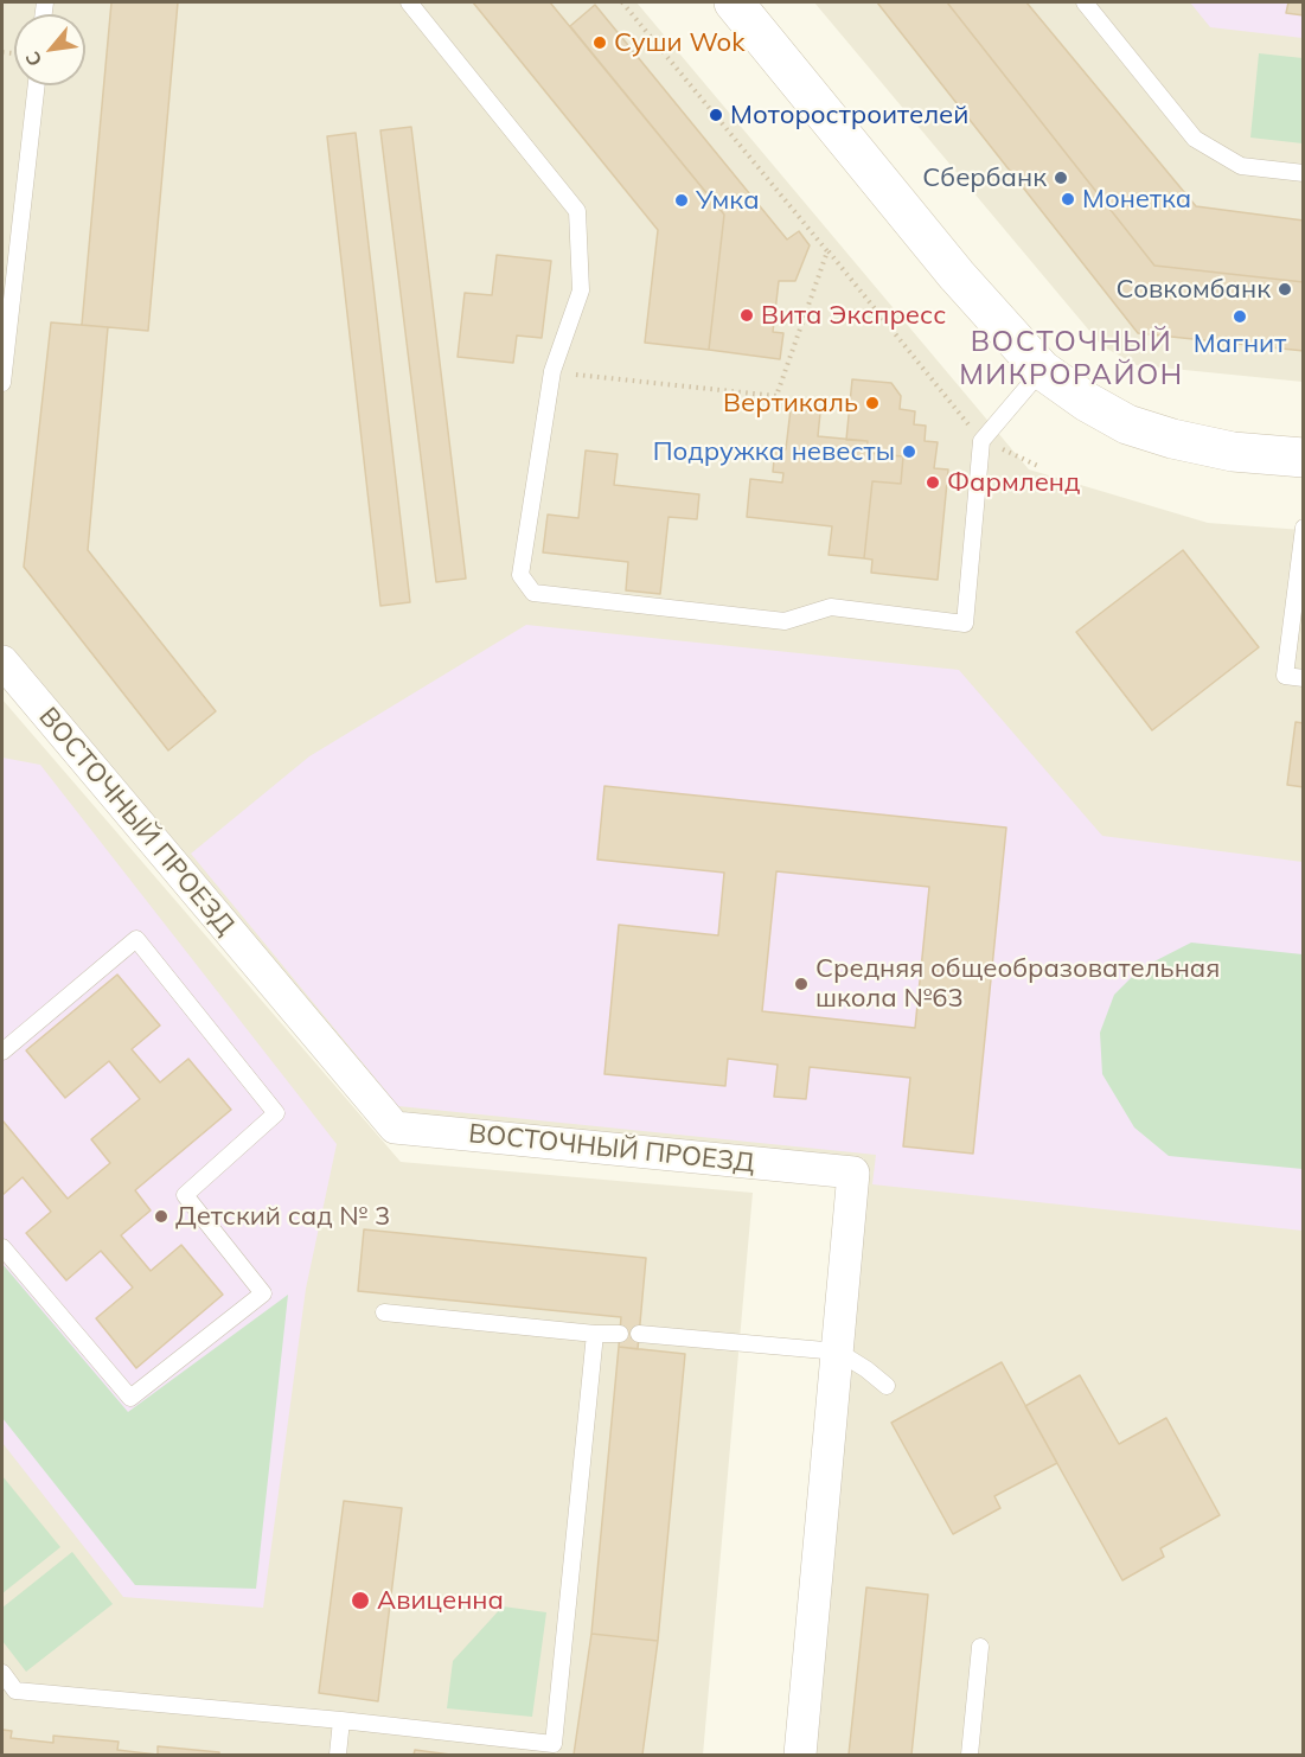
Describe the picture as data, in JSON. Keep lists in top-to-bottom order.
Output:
{
  "streets": {
    "street": ["ВОСТОЧНЫЙ ПРОЕЗД"]
  },
  "districts": ["ВОСТОЧНЫЙ МИКРОРАЙОН"],
  "places": [
    "Суши Wok",
    "Моторостроителей",
    "Сбербанк",
    "Монетка",
    "Умка",
    "Совкомбанк",
    "Вита Экспресс",
    "Магнит",
    "Вертикаль",
    "Подружка невесты",
    "Фармленд",
    "Средняя общеобразовательная школа №63",
    "Детский сад № 3",
    "Авиценна"
  ],
  "north": "bottom left"
}
